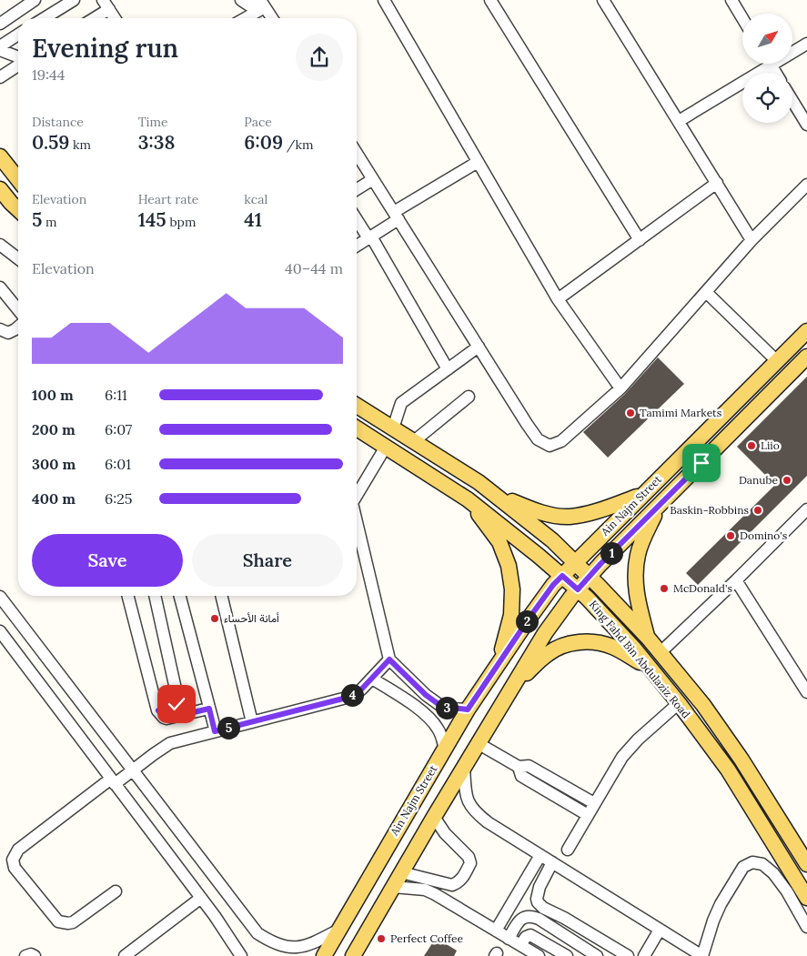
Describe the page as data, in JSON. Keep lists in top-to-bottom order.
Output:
{
  "streets": {
    "main road": ["Ain Najm Street", "King Fahd Bin Abdulaziz Road"]
  },
  "crossings": [
    ["Ain Najm Street", "King Fahd Bin Abdulaziz Road"]
  ],
  "places": [
    "Tamimi Markets",
    "Liio",
    "Danube",
    "Baskin-Robbins",
    "Domino's",
    "McDonald's",
    "أمانة الأحساء",
    "Perfect Coffee"
  ],
  "north": "top right",
  "page": {
    "heading": ["Evening run", "19:44"],
    "stats": [
      ["Distance", "0.59 km"],
      ["Time", "3:38"],
      ["Pace", "6:09 /km"],
      ["Elevation", "5 m"],
      ["Heart rate", "145 bpm"],
      ["kcal", "41"]
    ],
    "chart": ["Elevation", "40–44 m"],
    "list": [
      {
        "name": "100 m",
        "note": "6:11"
      },
      {
        "name": "200 m",
        "note": "6:07"
      },
      {
        "name": "300 m",
        "note": "6:01"
      },
      {
        "name": "400 m",
        "note": "6:25"
      }
    ],
    "buttons": ["Save", "Share"],
    "pins": [
      "1",
      "2",
      "4",
      "3",
      "5"
    ]
  }
}
